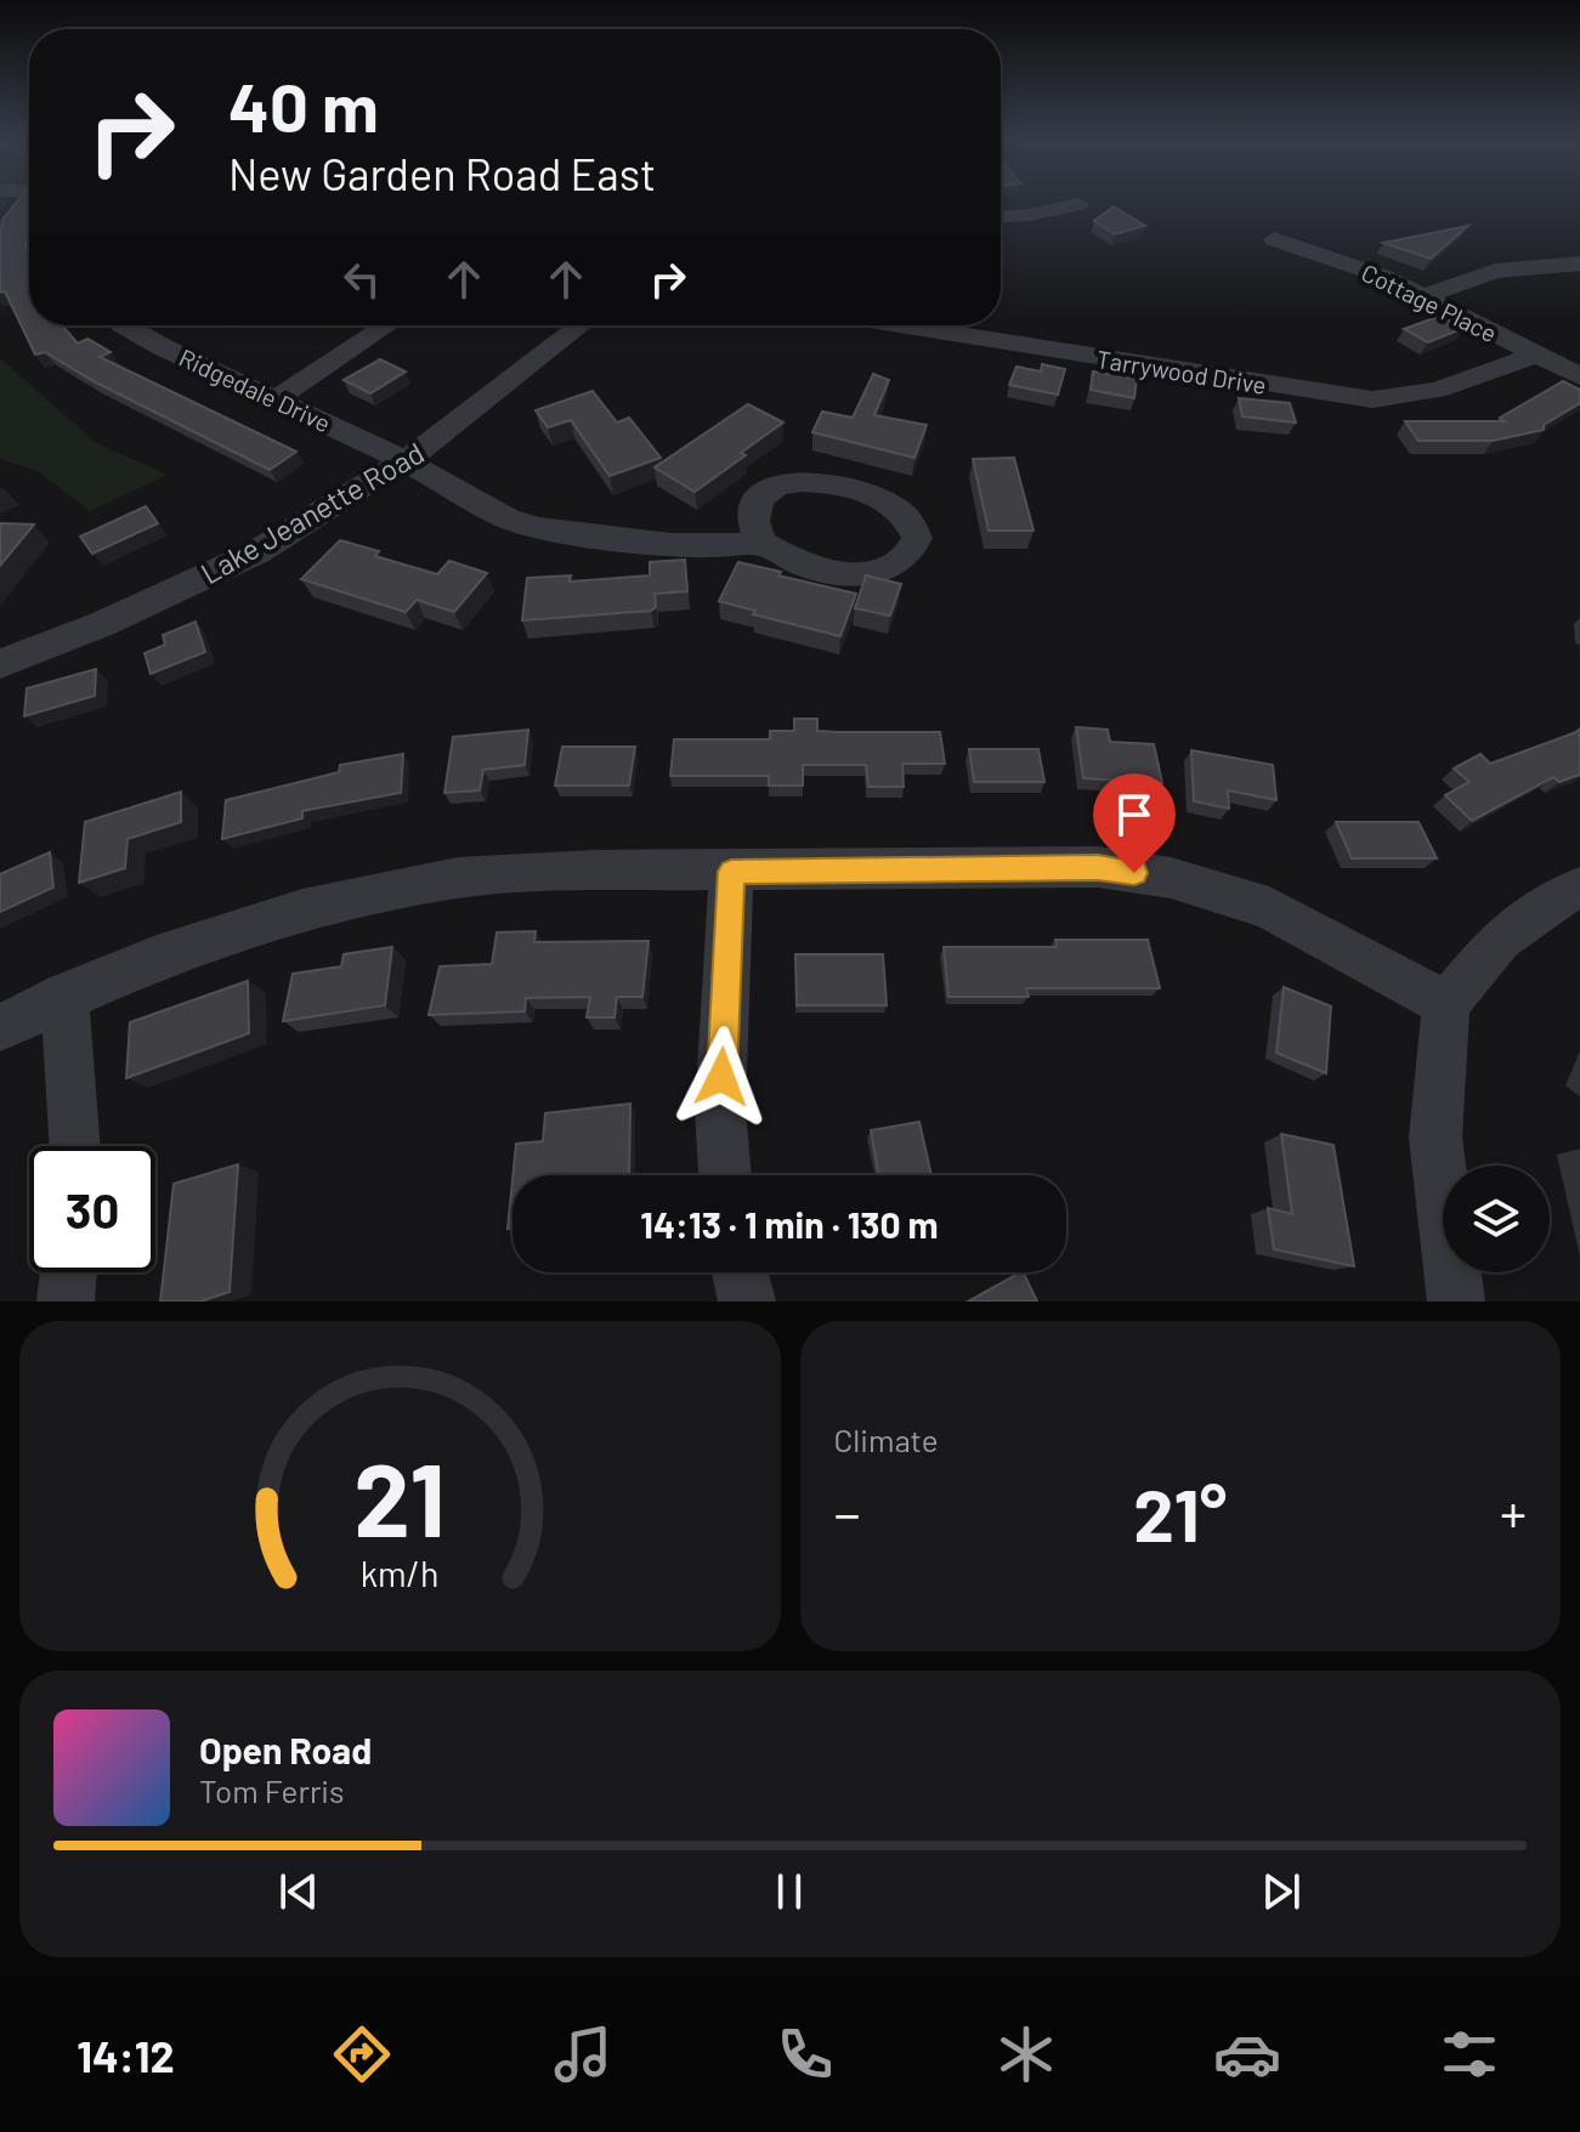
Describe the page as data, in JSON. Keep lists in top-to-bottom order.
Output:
{
  "streets": {
    "street": [
      "Cottage Place",
      "Tarrywood Drive",
      "Ridgedale Drive",
      "Lake Jeanette Road"
    ]
  },
  "crossings": [
    ["Cottage Place", "Tarrywood Drive"],
    ["Ridgedale Drive", "Lake Jeanette Road"]
  ],
  "page": {
    "turn": ["40 m", "New Garden Road East"],
    "limit": "30",
    "trip": "14:13 · 1 min · 130 m",
    "tile": "Climate",
    "heat": ["−", "21°", "+"],
    "song": ["Open Road", "Tom Ferris"],
    "tabs": "14:12",
    "gauge": ["21", "km/h"]
  }
}
